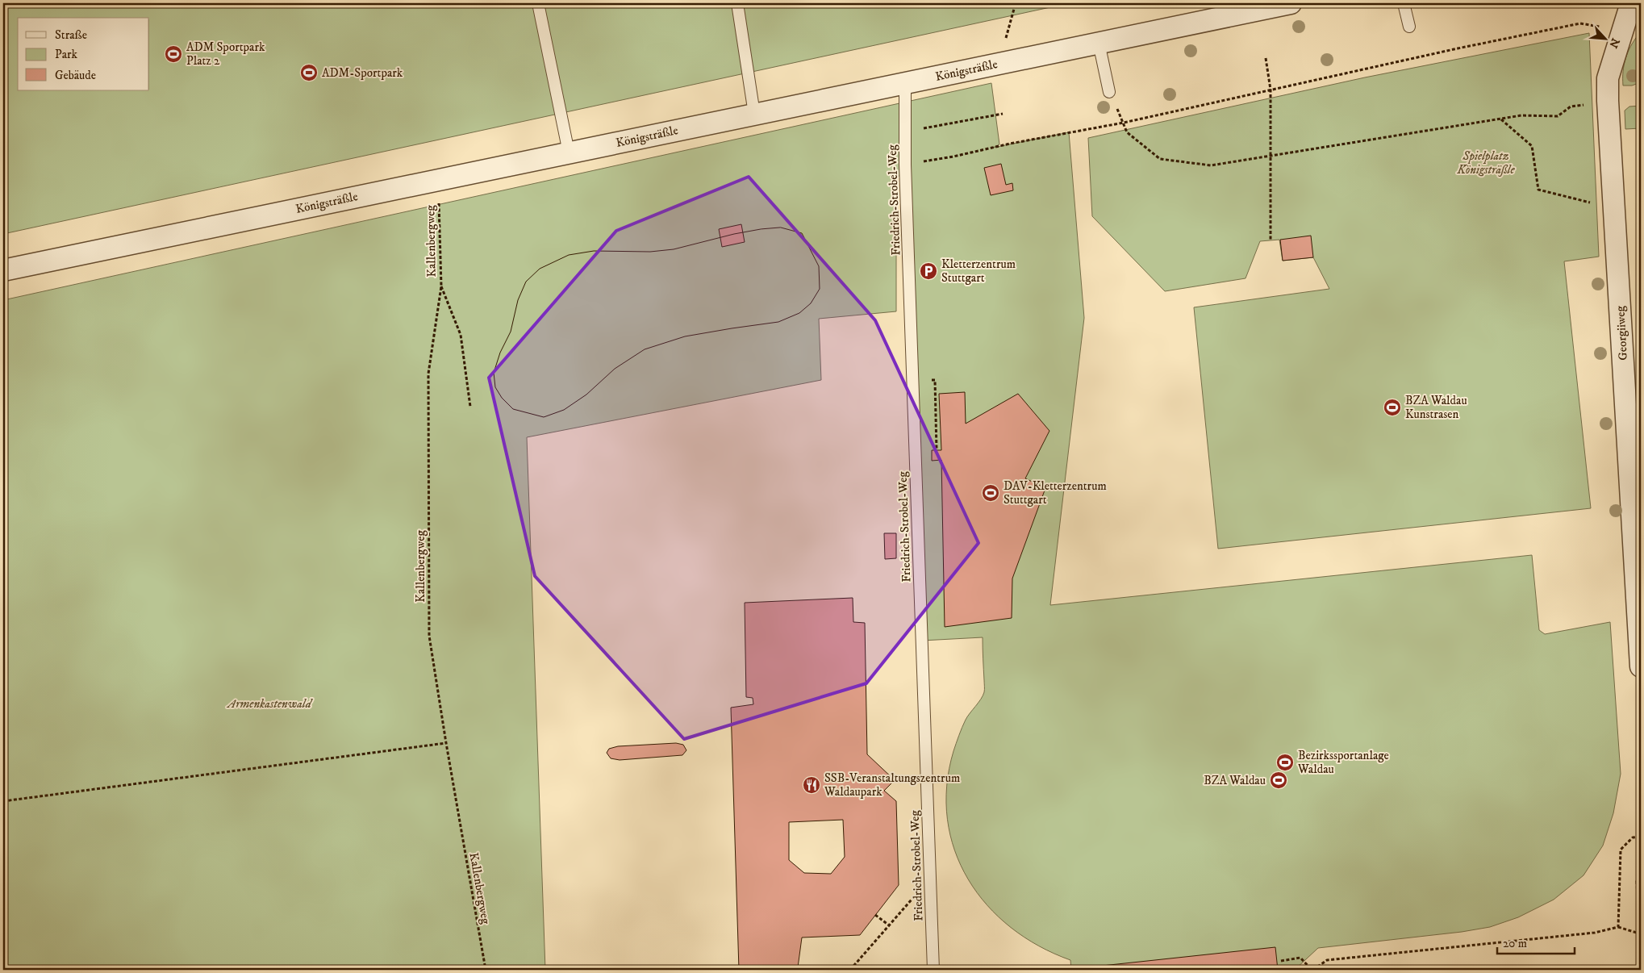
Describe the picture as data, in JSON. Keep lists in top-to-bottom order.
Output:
{
  "streets": {
    "street": ["Königsträßle", "Georgiiweg"],
    "lane": ["Friedrich-Strobel-Weg"],
    "path": ["Kallenbergweg"]
  },
  "crossings": [
    ["Königsträßle", "Friedrich-Strobel-Weg"],
    ["Königsträßle", "Kallenbergweg"]
  ],
  "parks": ["Spielplatz Königsträßle", "Armenkastenwald"],
  "places": {
    "sports": [
      "ADM Sportpark Platz 2",
      "ADM-Sportpark",
      "BZA Waldau Kunstrasen",
      "DAV-Kletterzentrum Stuttgart",
      "Bezirkssportanlage Waldau",
      "BZA Waldau"
    ],
    "parking": ["Kletterzentrum Stuttgart"],
    "restaurant": ["SSB-Veranstaltungszentrum Waldaupark"]
  },
  "legend": ["Straße", "Park", "Gebäude"],
  "scale_bar": "20 m",
  "north": "bottom right"
}
